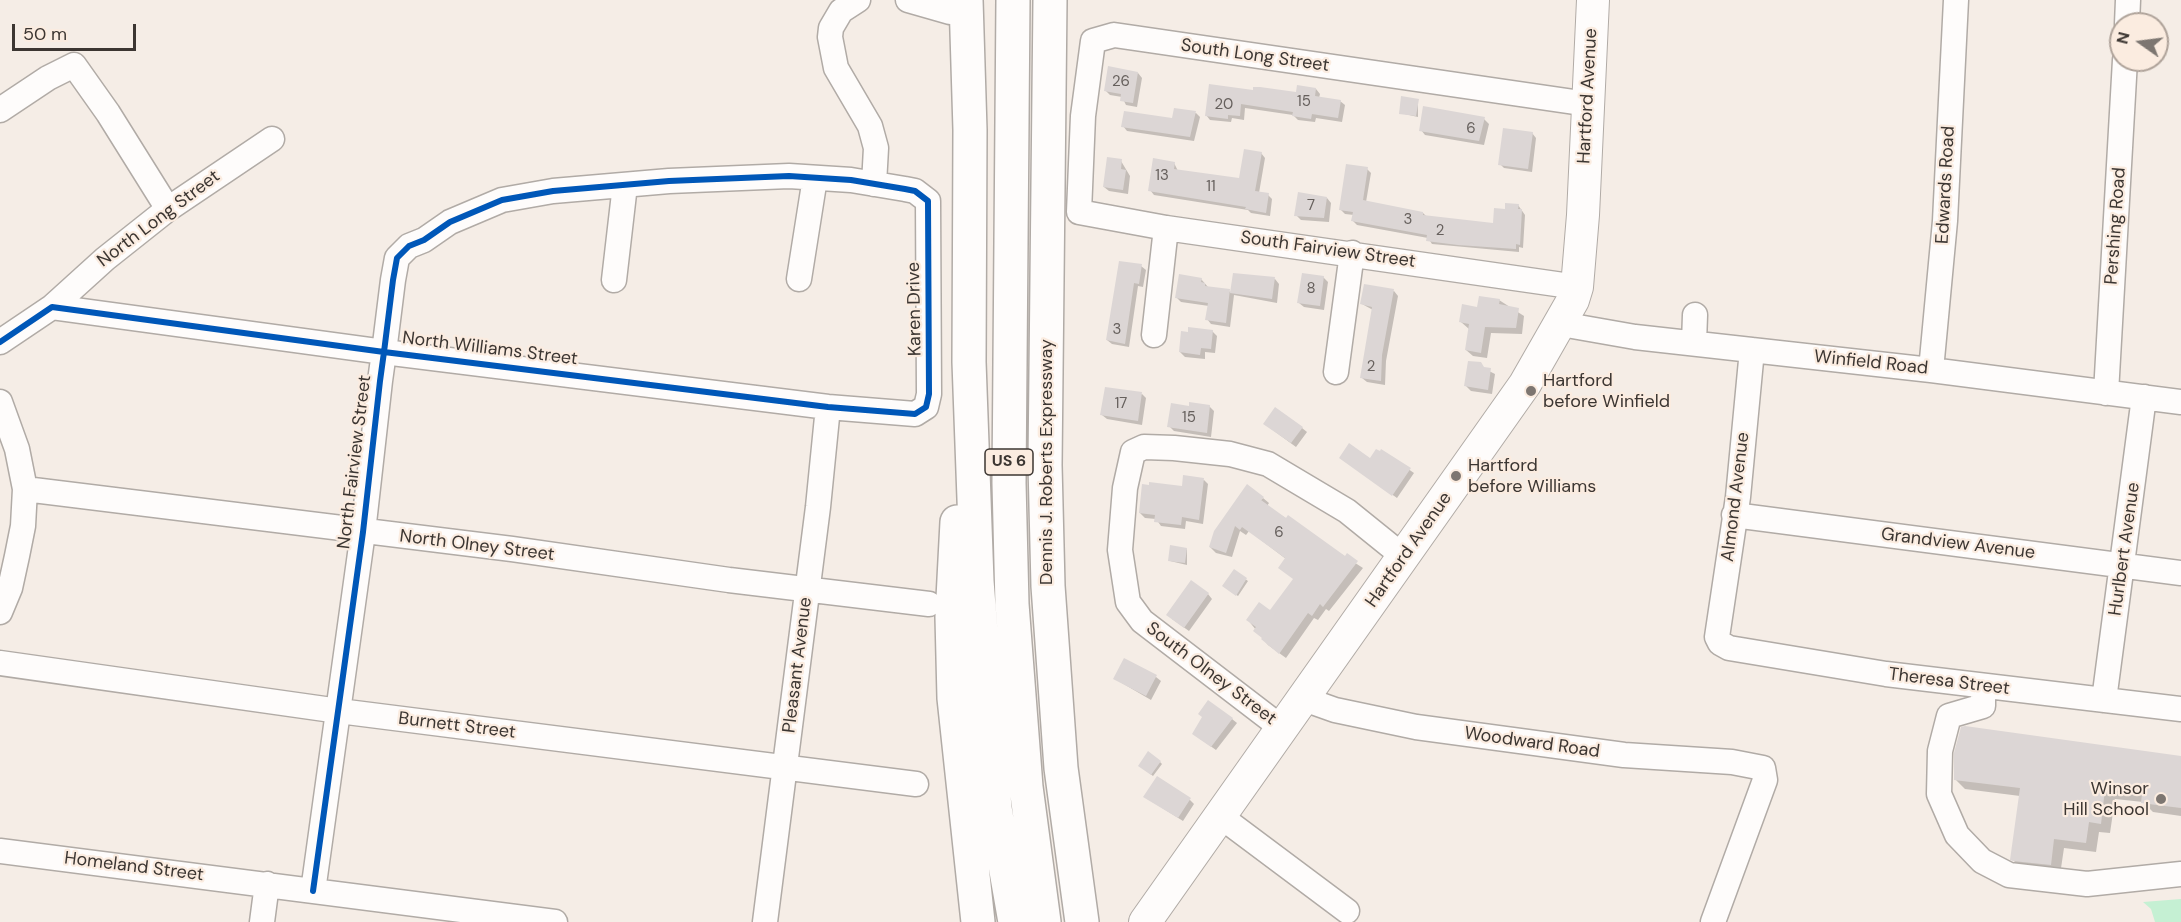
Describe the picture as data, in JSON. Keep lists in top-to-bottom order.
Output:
{
  "streets": {
    "highway": ["US 6", "Dennis J. Roberts Expressway"],
    "main road": ["Hartford Avenue"],
    "street": [
      "South Long Street",
      "Edwards Road",
      "North Long Street",
      "Pershing Road",
      "South Fairview Street",
      "Karen Drive",
      "North Williams Street",
      "Winfield Road",
      "North Fairview Street",
      "Almond Avenue",
      "Grandview Avenue",
      "North Olney Street",
      "Hurlbert Avenue",
      "Pleasant Avenue",
      "South Olney Street",
      "Theresa Street",
      "Burnett Street",
      "Woodward Road",
      "Homeland Street"
    ]
  },
  "crossings": [
    ["South Long Street", "Hartford Avenue"],
    ["South Long Street", "South Fairview Street"],
    ["Hartford Avenue", "South Fairview Street"],
    ["Hartford Avenue", "Winfield Road"],
    ["Hartford Avenue", "South Olney Street"],
    ["Hartford Avenue", "Woodward Road"],
    ["Edwards Road", "Winfield Road"],
    ["North Long Street", "North Williams Street"],
    ["Pershing Road", "Winfield Road"],
    ["Karen Drive", "North Williams Street"],
    ["Karen Drive", "North Fairview Street"],
    ["North Williams Street", "North Fairview Street"],
    ["North Williams Street", "Pleasant Avenue"],
    ["Winfield Road", "Almond Avenue"],
    ["Winfield Road", "Hurlbert Avenue"],
    ["North Fairview Street", "North Olney Street"],
    ["North Fairview Street", "Burnett Street"],
    ["North Fairview Street", "Homeland Street"],
    ["Almond Avenue", "Grandview Avenue"],
    ["Almond Avenue", "Theresa Street"],
    ["Grandview Avenue", "Hurlbert Avenue"],
    ["North Olney Street", "Pleasant Avenue"],
    ["Hurlbert Avenue", "Theresa Street"],
    ["Pleasant Avenue", "Burnett Street"]
  ],
  "places": ["Hartford before Winfield", "Hartford before Williams", "Winsor Hill School"],
  "house_numbers": [
    "26",
    "15",
    "20",
    "6",
    "13",
    "11",
    "7",
    "3",
    "2",
    "8",
    "3",
    "2",
    "17",
    "15",
    "6"
  ],
  "scale_bar": "50 m",
  "north": "left"
}
